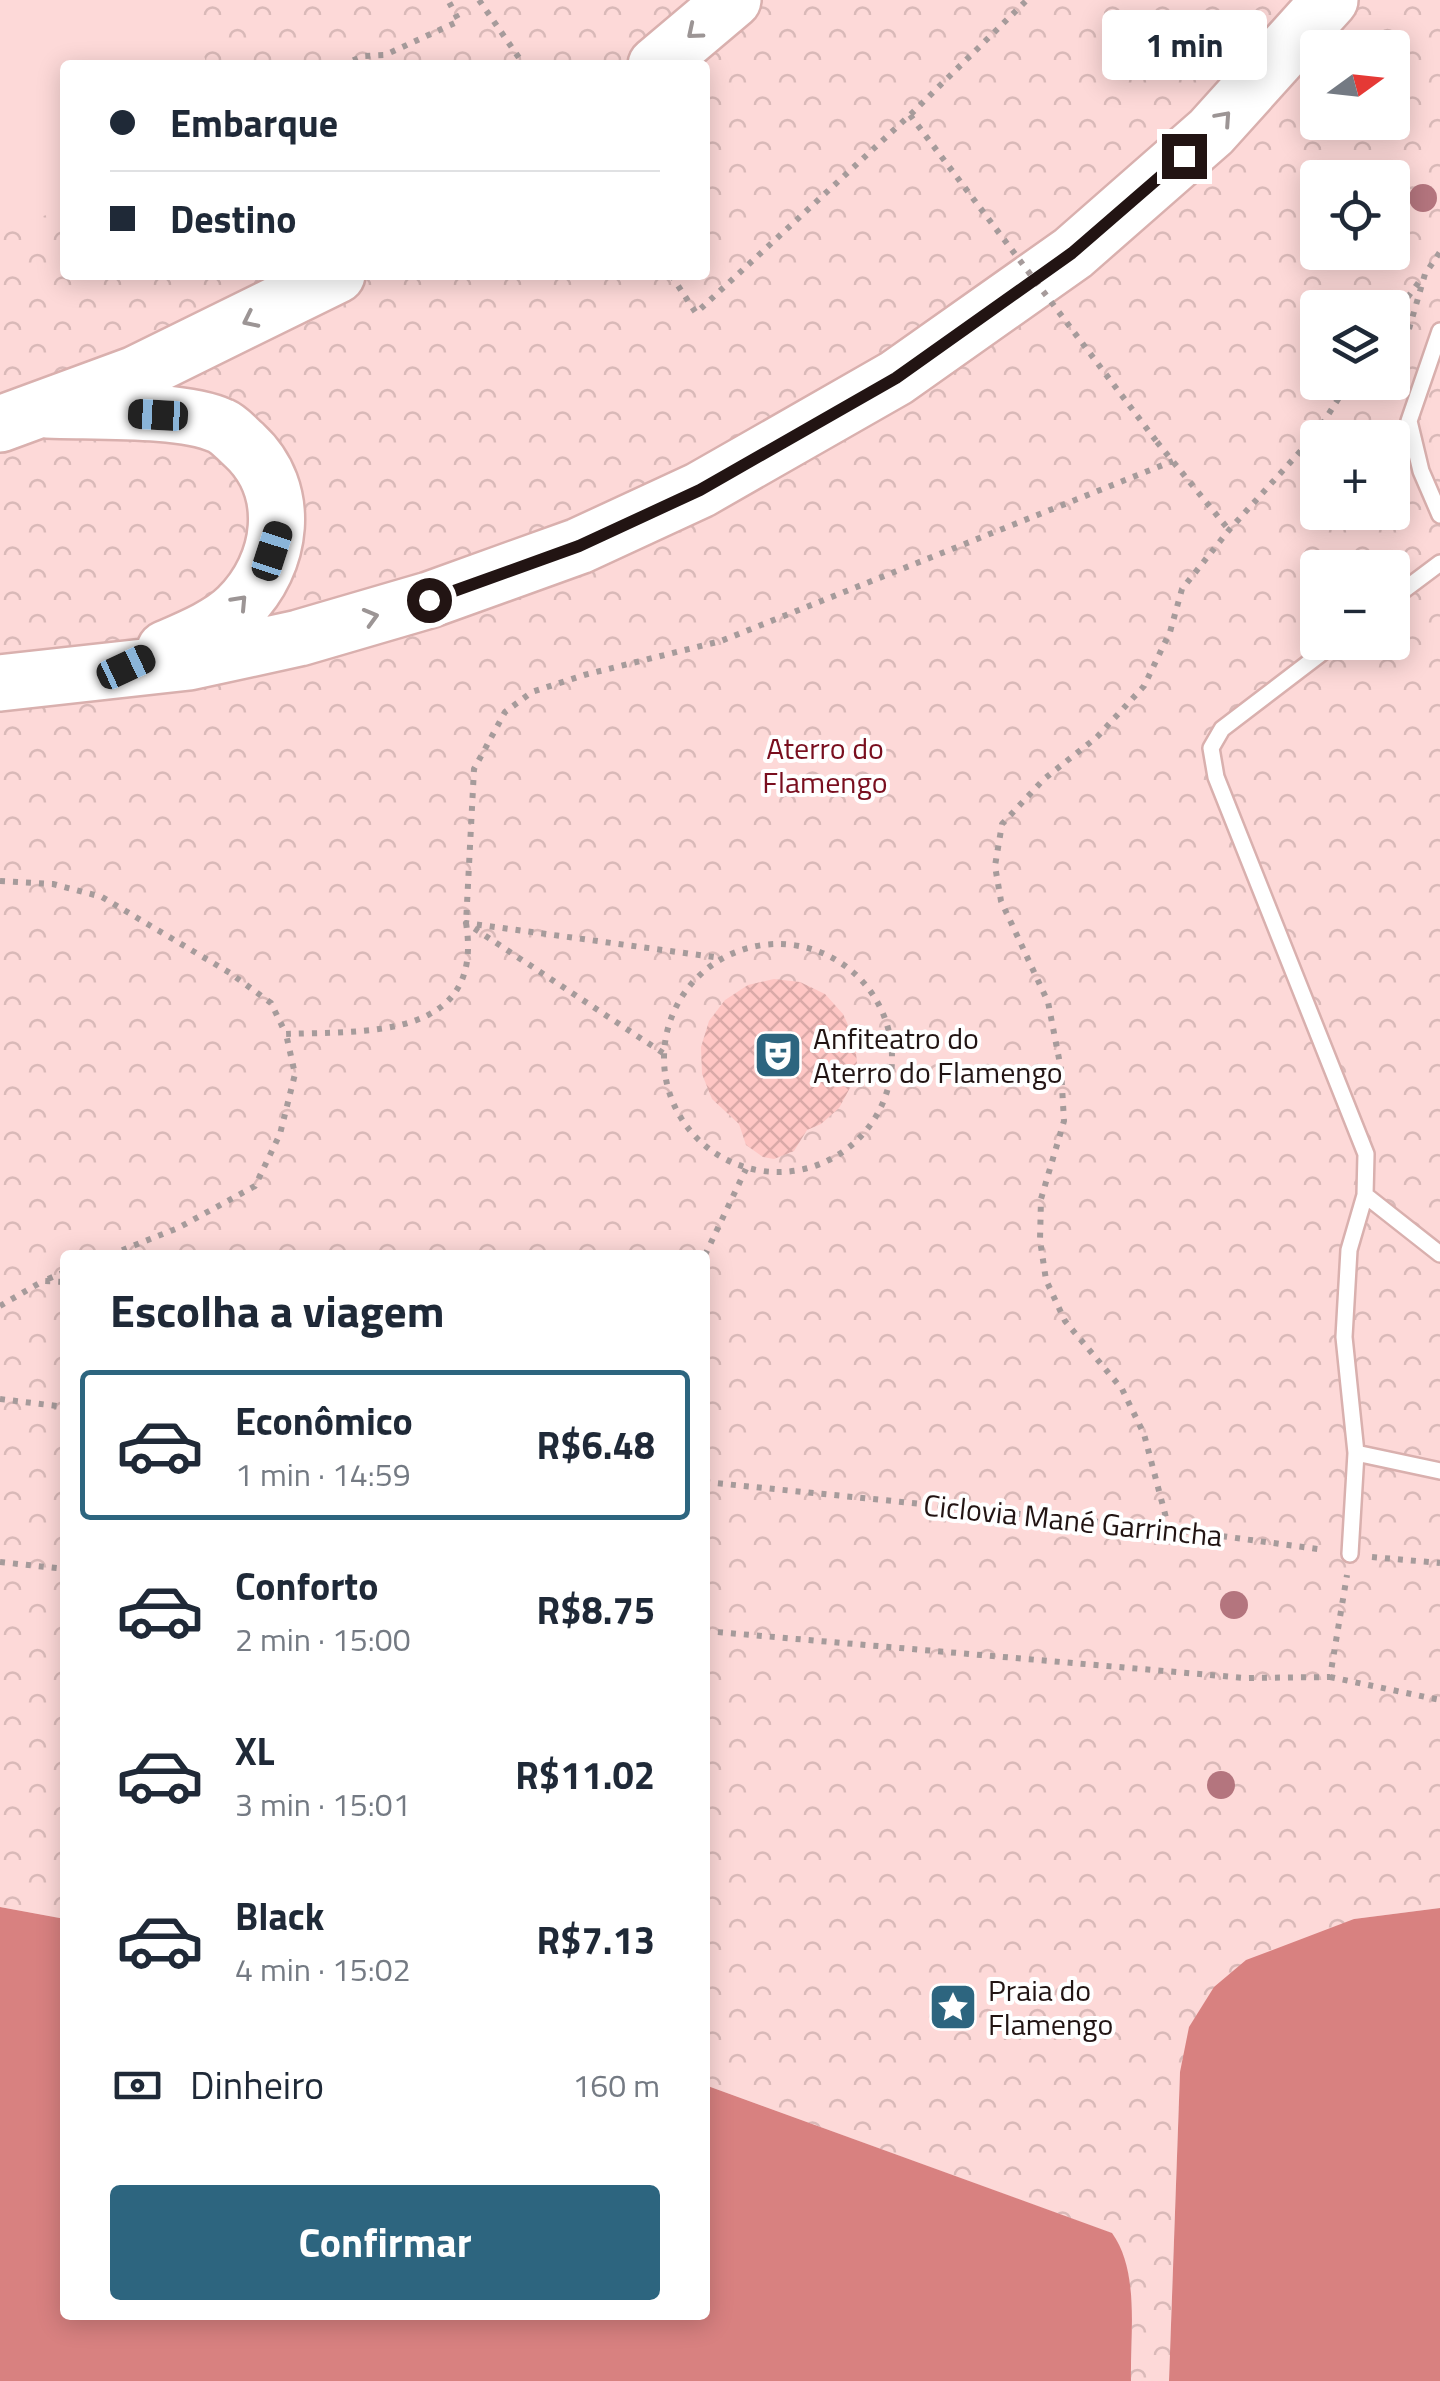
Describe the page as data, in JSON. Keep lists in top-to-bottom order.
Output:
{
  "streets": {
    "path": ["Ciclovia Mané Garrincha"]
  },
  "parks": ["Aterro do Flamengo"],
  "places": {
    "theatre": ["Anfiteatro do Aterro do Flamengo"],
    "place": ["Praia do Flamengo"]
  },
  "north": "right",
  "page": {
    "bubble": "1 min",
    "map_buttons": ["+", "−"],
    "banner": ["Embarque", "Destino"],
    "heading": "Escolha a viagem",
    "list": [
      {
        "name": "Econômico",
        "note": "1 min · 14:59",
        "value": "R$6.48"
      },
      {
        "name": "Conforto",
        "note": "2 min · 15:00",
        "value": "R$8.75"
      },
      {
        "name": "XL",
        "note": "3 min · 15:01",
        "value": "R$11.02"
      },
      {
        "name": "Black",
        "note": "4 min · 15:02",
        "value": "R$7.13"
      }
    ],
    "pay": ["Dinheiro", "160 m"],
    "buttons": "Confirmar"
  }
}
